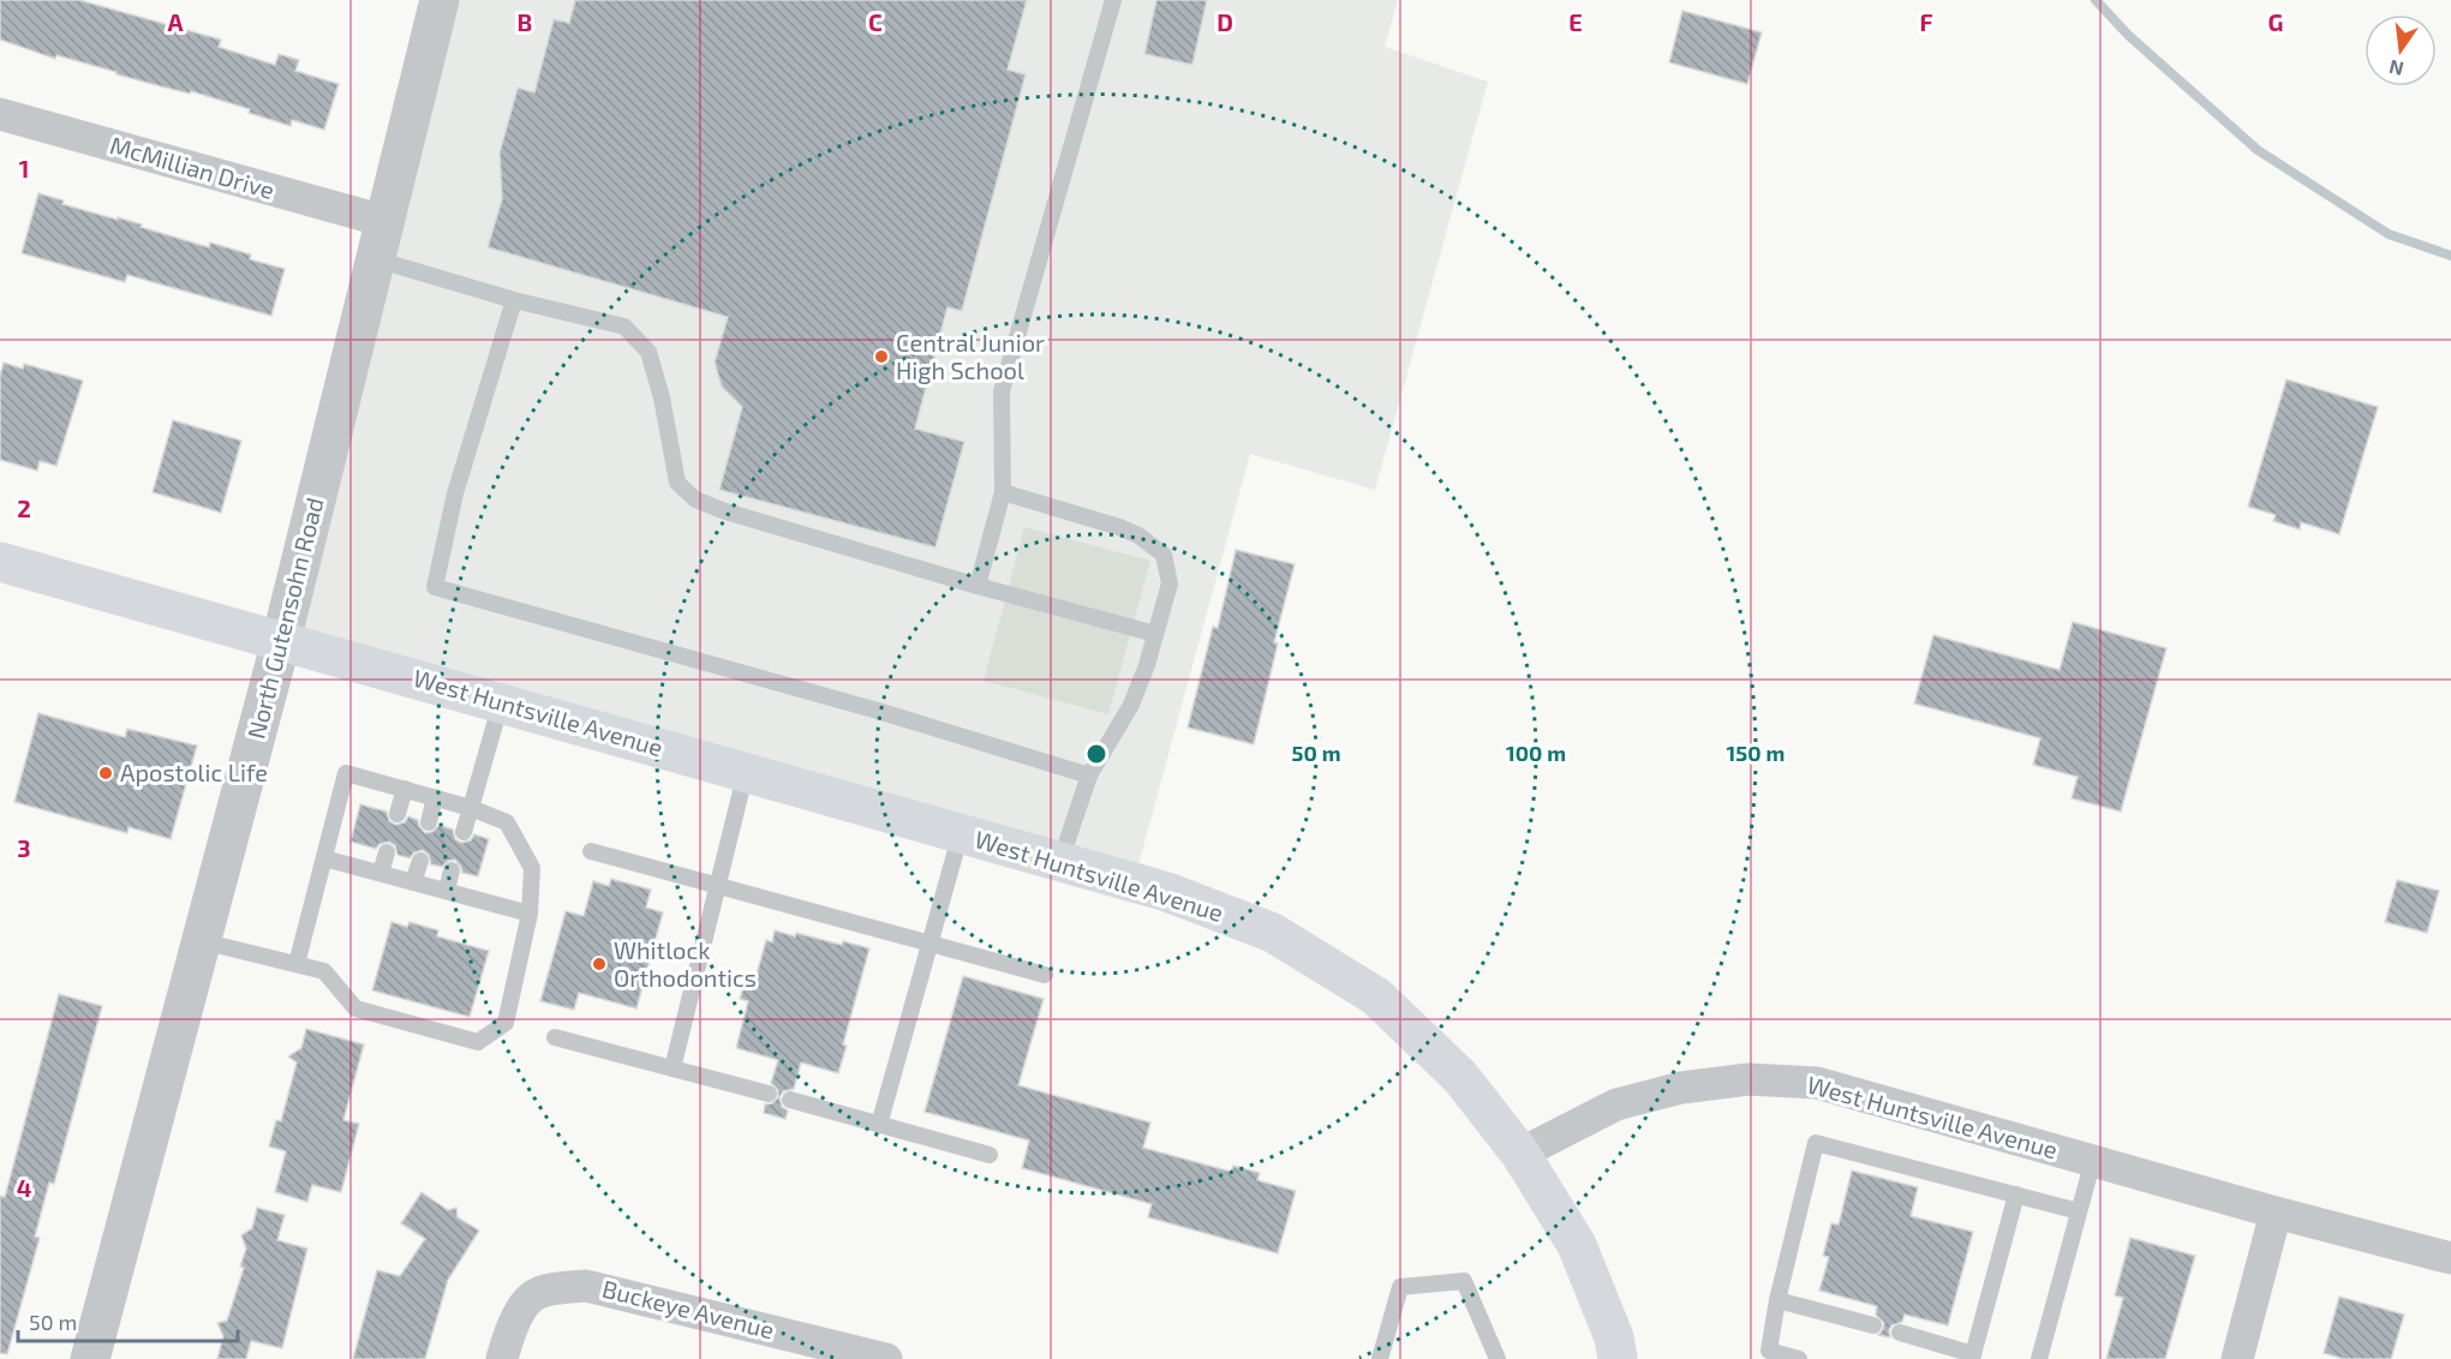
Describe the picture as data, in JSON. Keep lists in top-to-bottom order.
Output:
{
  "streets": {
    "main road": ["West Huntsville Avenue"],
    "street": ["McMillian Drive", "North Gutensohn Road", "Buckeye Avenue"]
  },
  "crossings": [
    ["McMillian Drive", "North Gutensohn Road"],
    ["North Gutensohn Road", "West Huntsville Avenue"]
  ],
  "places": ["Central Junior High School", "Apostolic Life", "Whitlock Orthodontics"],
  "scale_bar": "50 m",
  "north": "bottom",
  "grid": {
    "columns": [
      "A",
      "B",
      "C",
      "D",
      "E",
      "F",
      "G"
    ],
    "rows": [
      "1",
      "2",
      "3",
      "4"
    ]
  },
  "rings": ["50 m", "100 m", "150 m"]
}
